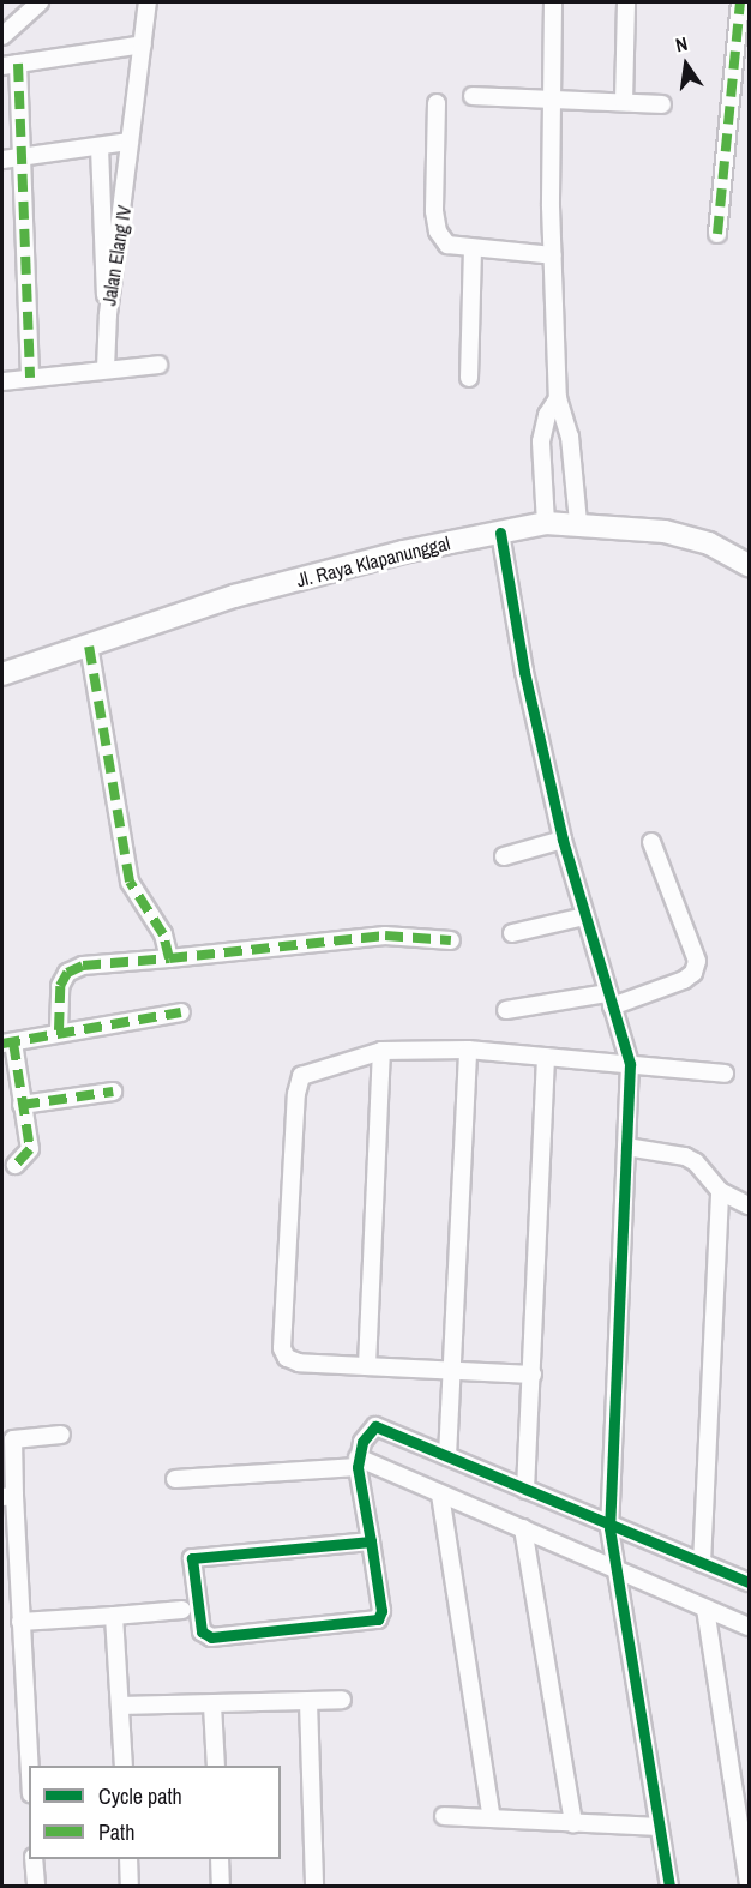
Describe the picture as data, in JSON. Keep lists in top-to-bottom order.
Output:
{
  "streets": {
    "street": ["Jalan Elang IV", "Jl. Raya Klapanunggal"]
  },
  "legend": ["Cycle path", "Path"],
  "north": "top"
}
